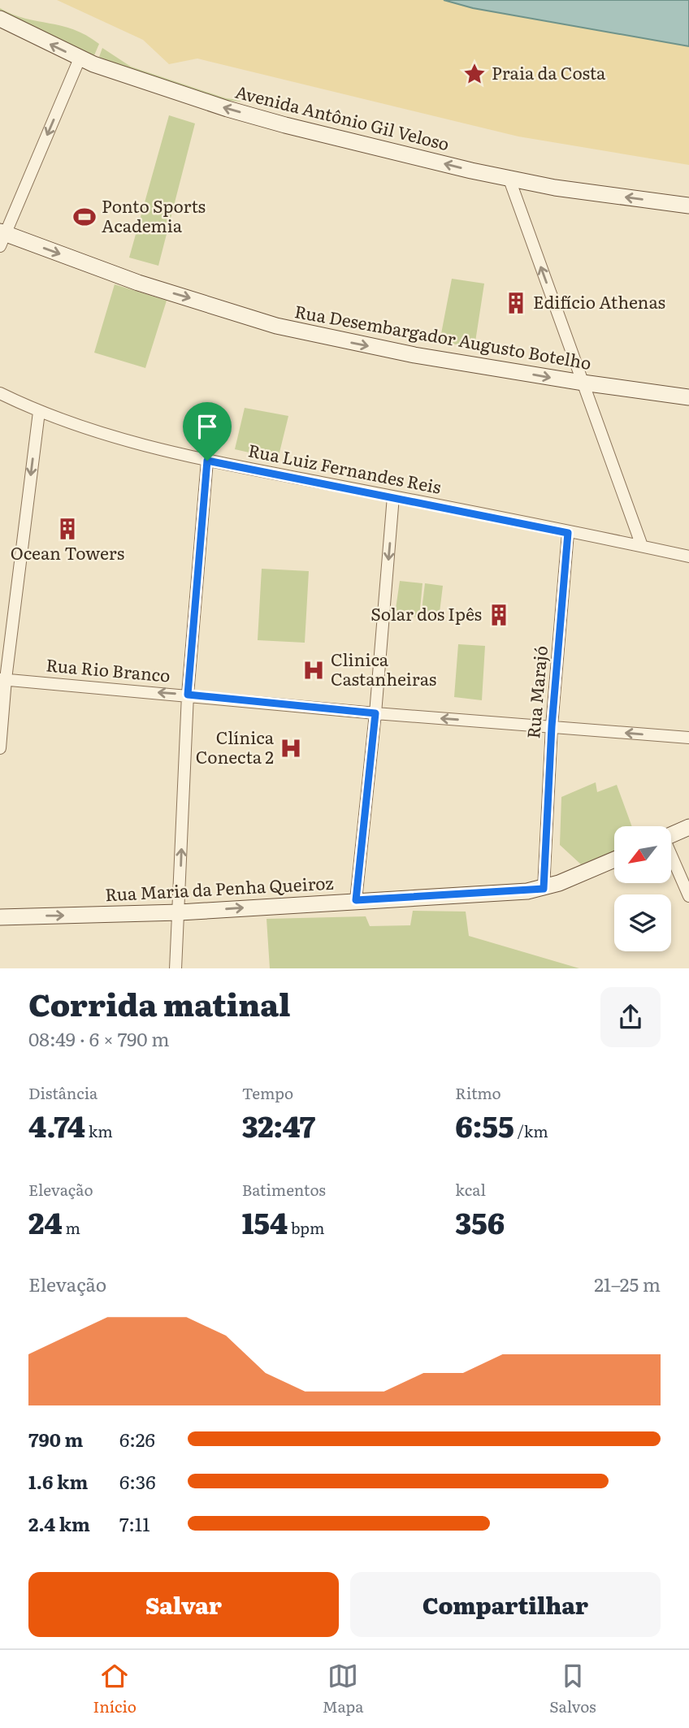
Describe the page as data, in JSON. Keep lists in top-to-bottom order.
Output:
{
  "streets": {
    "street": [
      "Avenida Antônio Gil Veloso",
      "Rua Desembargador Augusto Botelho",
      "Rua Luiz Fernandes Reis",
      "Rua Rio Branco",
      "Rua Marajó",
      "Rua Maria da Penha Queiroz"
    ]
  },
  "crossings": [
    ["Rua Luiz Fernandes Reis", "Rua Marajó"],
    ["Rua Rio Branco", "Rua Marajó"],
    ["Rua Marajó", "Rua Maria da Penha Queiroz"]
  ],
  "one_way": [
    "Avenida Antônio Gil Veloso",
    "Rua Desembargador Augusto Botelho",
    "Rua Rio Branco",
    "Rua Maria da Penha Queiroz"
  ],
  "places": {
    "place": ["Praia da Costa"],
    "sports": ["Ponto Sports Academia"],
    "building": ["Edifício Athenas", "Ocean Towers", "Solar dos Ipês"],
    "hospital": ["Clinica Castanheiras", "Clínica Conecta 2"]
  },
  "north": "bottom left",
  "page": {
    "heading": ["Corrida matinal", "08:49 · 6 × 790 m"],
    "stats": [
      ["Distância", "4.74 km"],
      ["Tempo", "32:47"],
      ["Ritmo", "6:55 /km"],
      ["Elevação", "24 m"],
      ["Batimentos", "154 bpm"],
      ["kcal", "356"]
    ],
    "chart": ["Elevação", "21–25 m"],
    "list": [
      {
        "name": "790 m",
        "note": "6:26"
      },
      {
        "name": "1.6 km",
        "note": "6:36"
      },
      {
        "name": "2.4 km",
        "note": "7:11"
      }
    ],
    "buttons": ["Salvar", "Compartilhar"],
    "tabs": ["Início", "Mapa", "Salvos"]
  }
}
